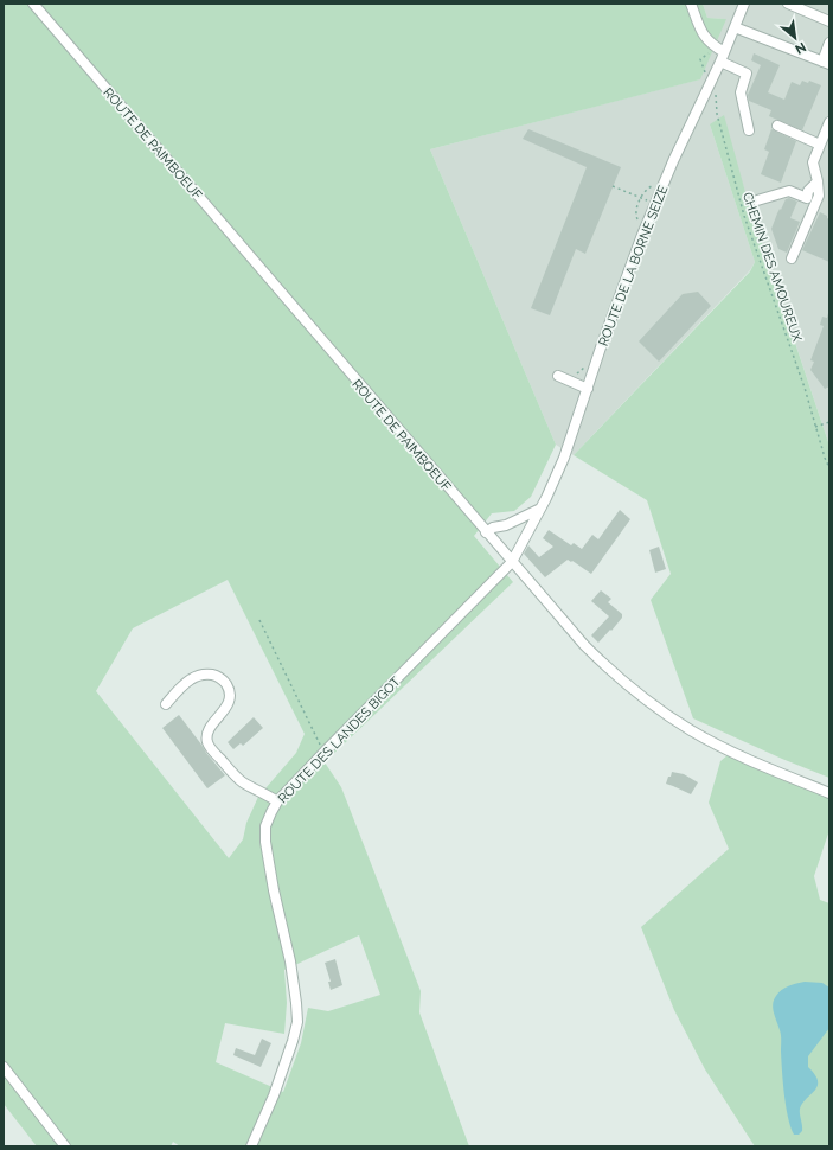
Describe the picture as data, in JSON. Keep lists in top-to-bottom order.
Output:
{
  "streets": {
    "street": ["ROUTE DE PAIMBOEUF", "ROUTE DE LA BORNE SEIZE", "ROUTE DES LANDES BIGOT"],
    "path": ["CHEMIN DES AMOUREUX"]
  },
  "crossings": [
    ["ROUTE DE PAIMBOEUF", "ROUTE DES LANDES BIGOT"],
    ["ROUTE DE LA BORNE SEIZE", "ROUTE DES LANDES BIGOT"]
  ],
  "north": "bottom right"
}
